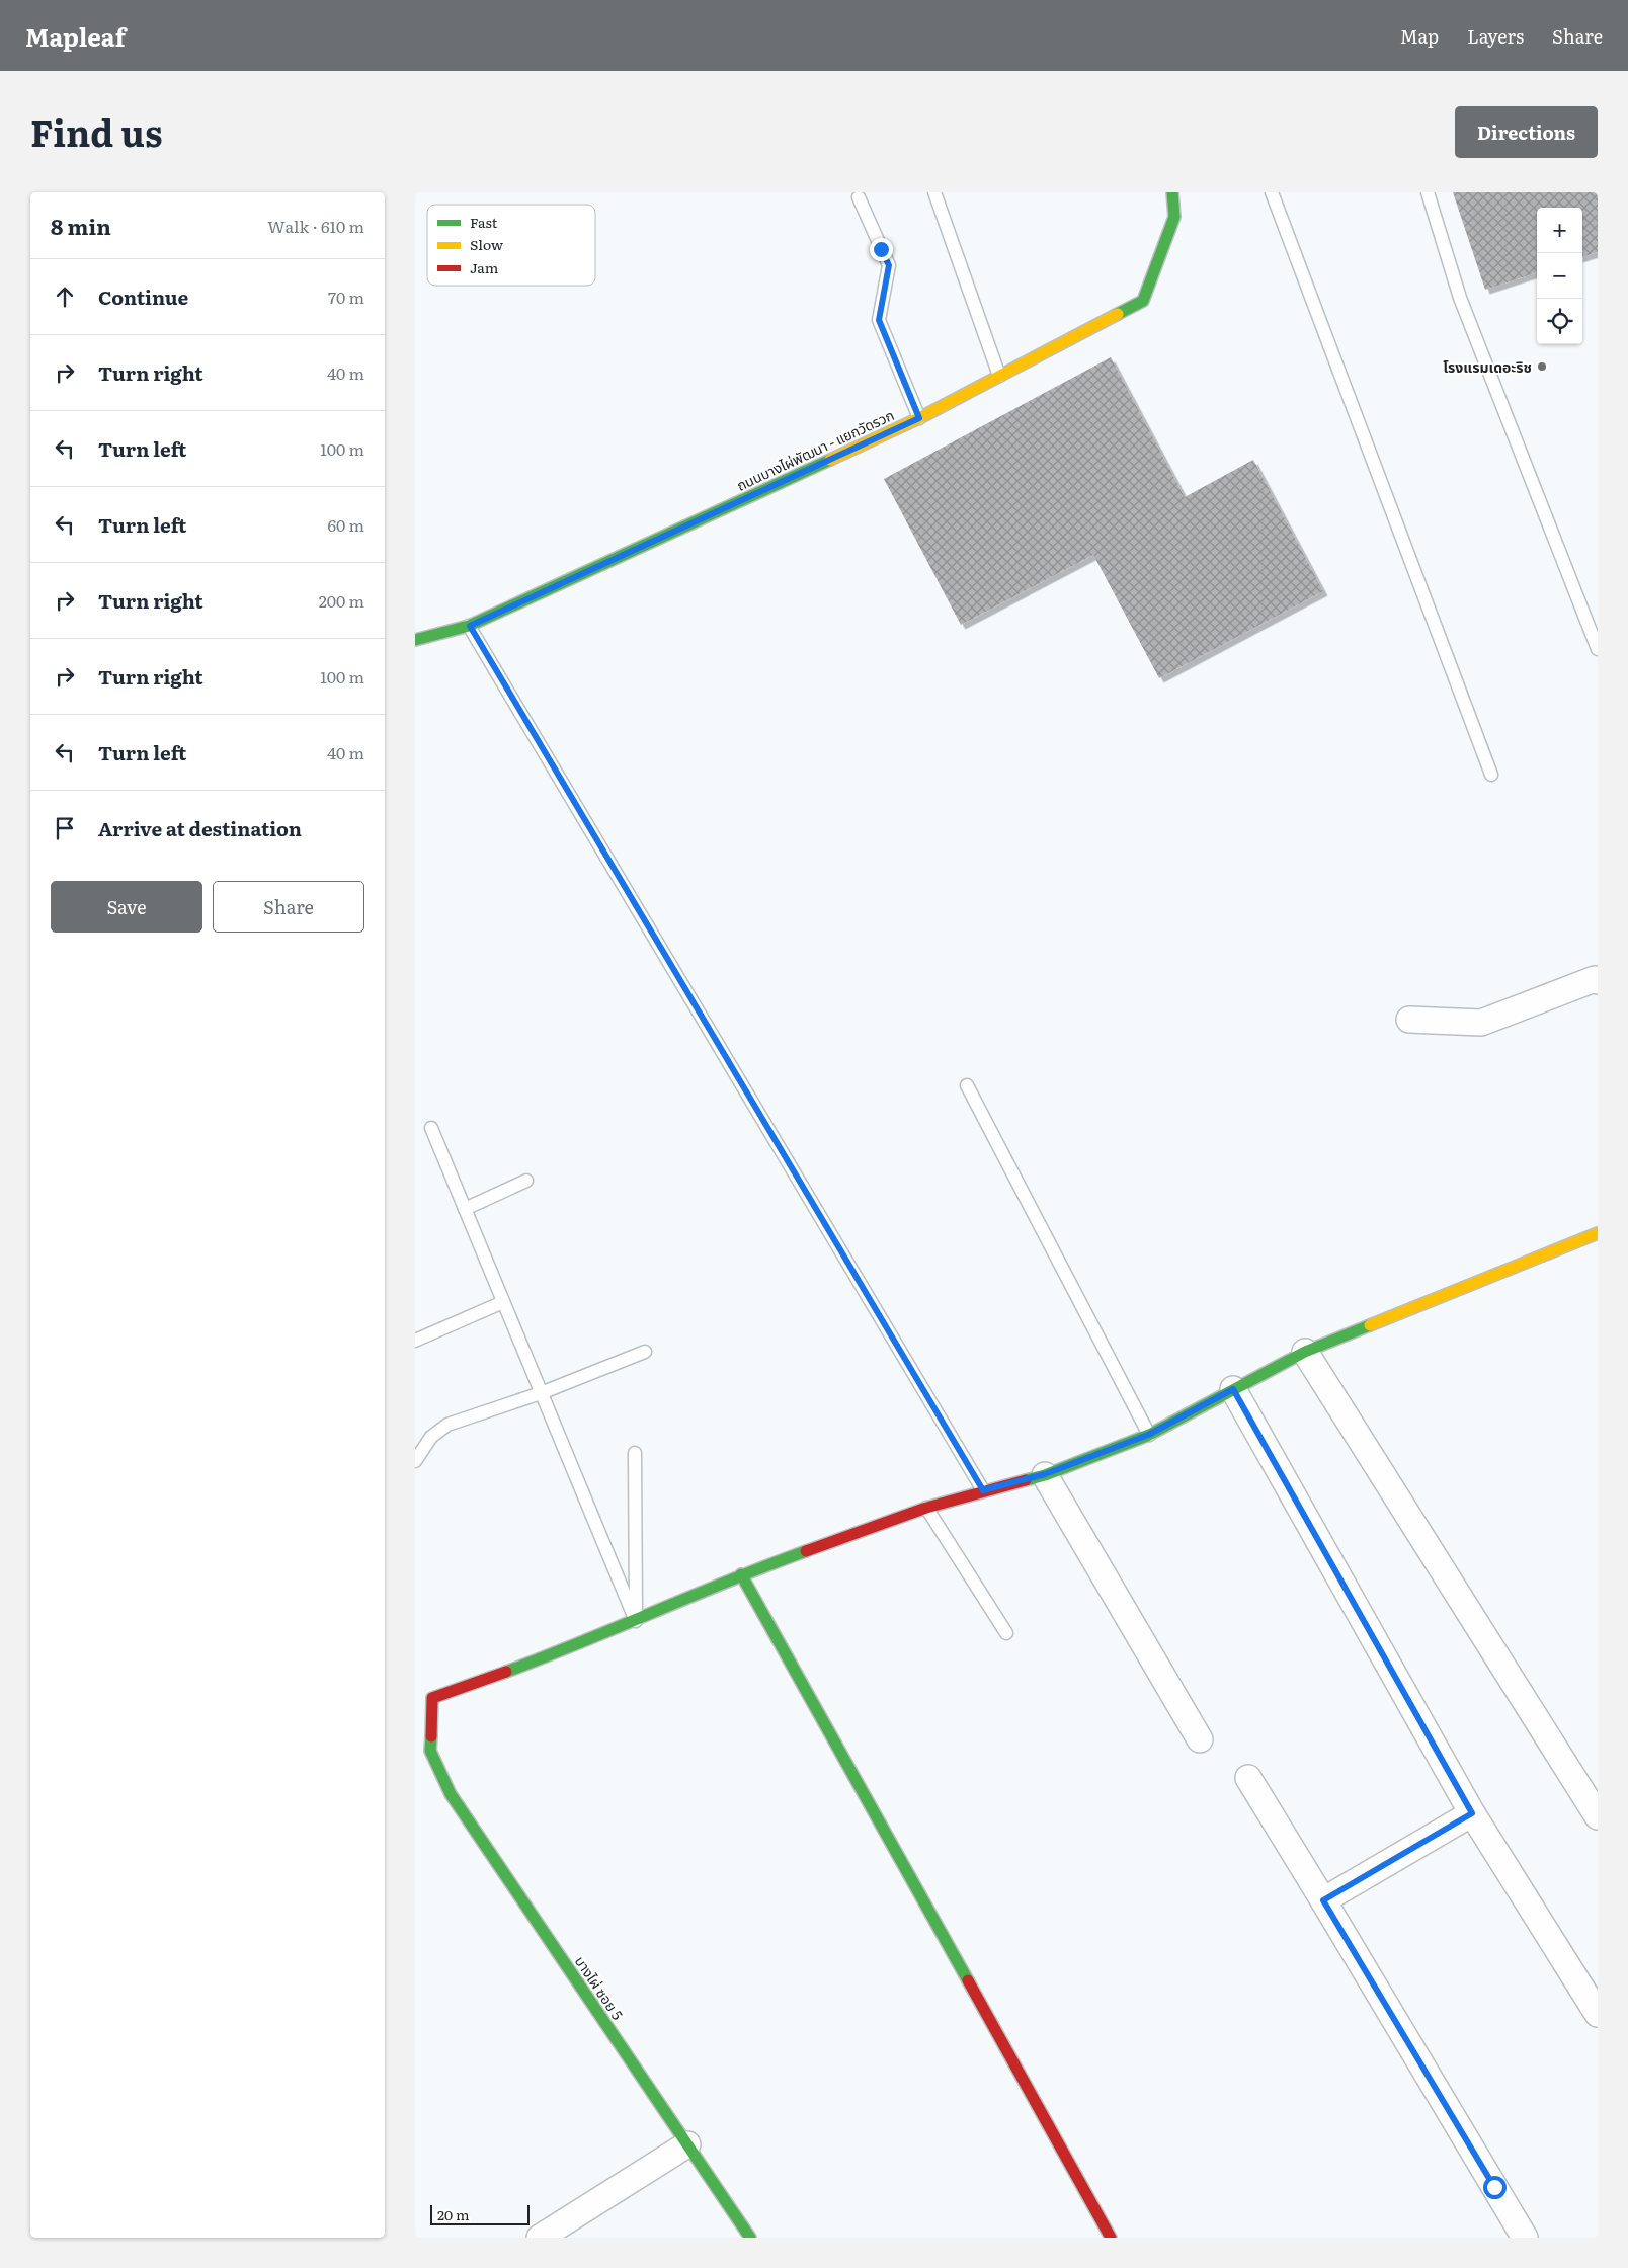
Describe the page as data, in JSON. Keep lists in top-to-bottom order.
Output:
{
  "streets": {
    "street": ["ถนนบางไผ่พัฒนา - แยกวัดรวก", "บางไผ่ ซอย 5"]
  },
  "places": ["โรงแรมเดอะริช"],
  "legend": ["Fast", "Slow", "Jam"],
  "scale_bar": "20 m",
  "page": {
    "header": "Mapleaf",
    "nav": ["Map", "Layers", "Share"],
    "title": "Find us",
    "buttons": [
      "Directions",
      ["Save", "Share"]
    ],
    "heading": ["8 min", "Walk · 610 m"],
    "map_buttons": ["+", "−"],
    "list": [
      ["Continue", "70 m"],
      ["Turn right", "40 m"],
      ["Turn left", "100 m"],
      ["Turn left", "60 m"],
      ["Turn right", "200 m"],
      ["Turn right", "100 m"],
      ["Turn left", "40 m"],
      "Arrive at destination"
    ],
    "scale": "20 m"
  }
}
